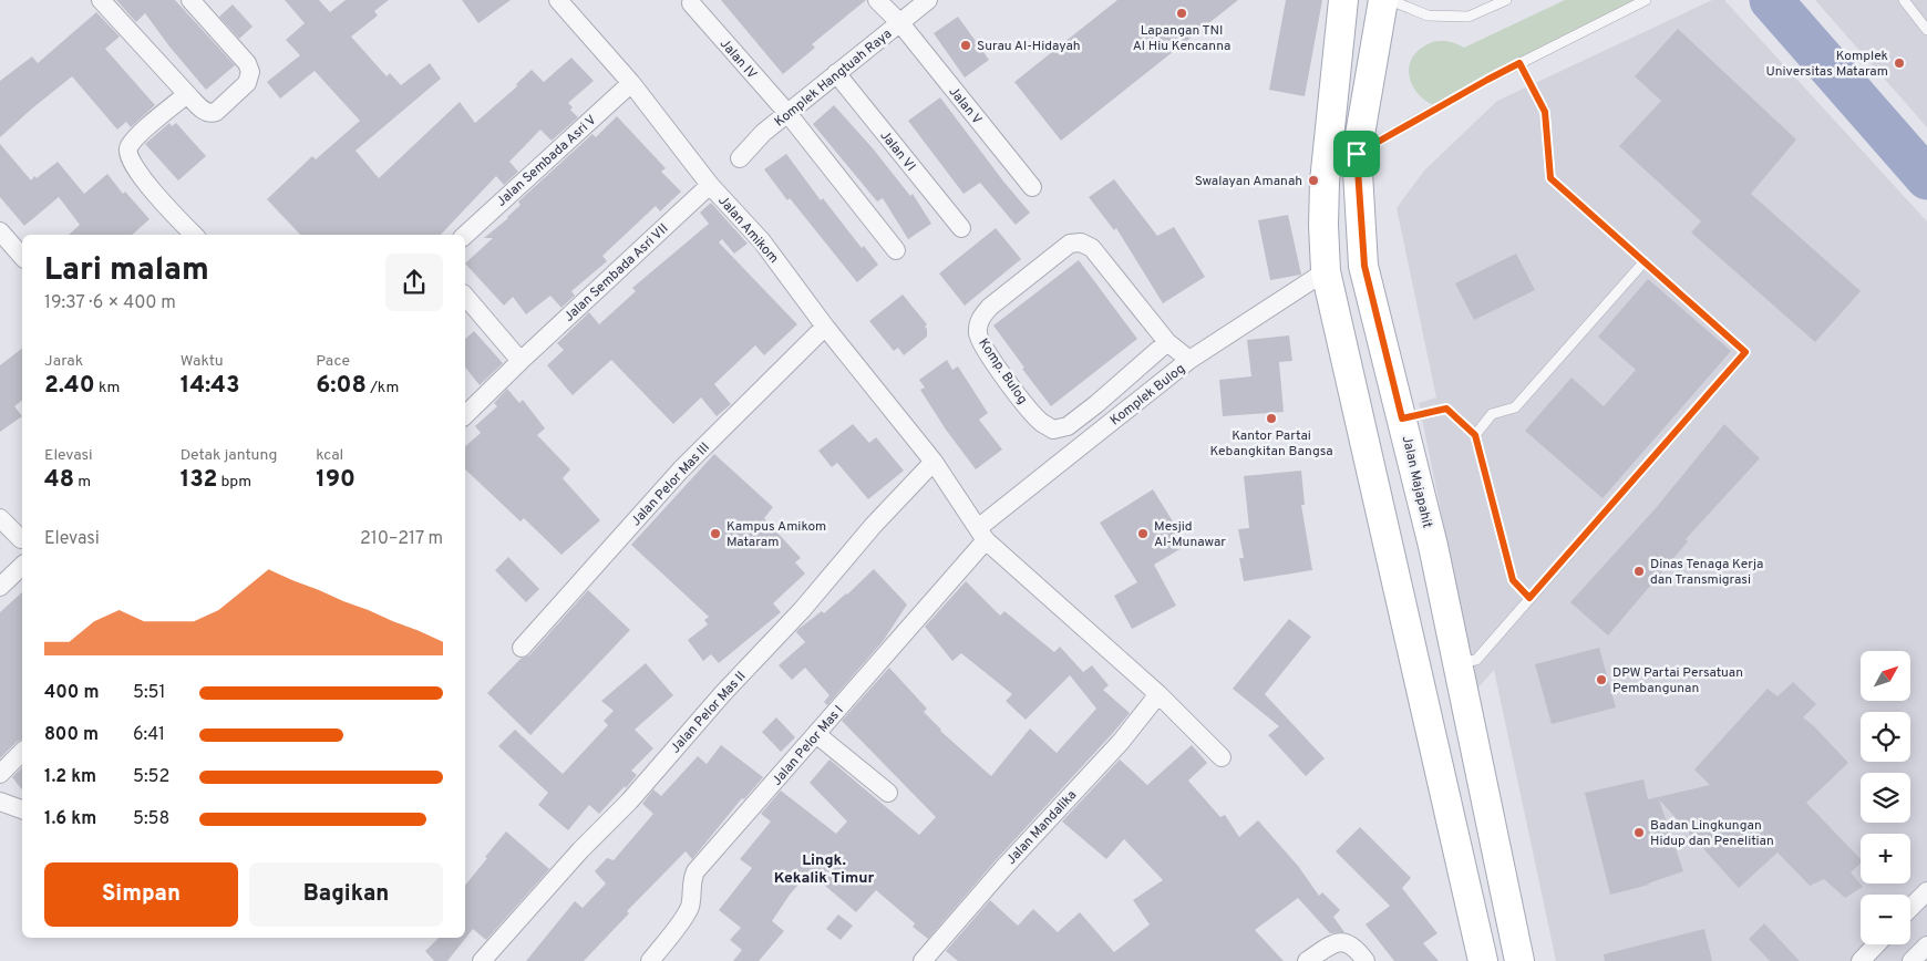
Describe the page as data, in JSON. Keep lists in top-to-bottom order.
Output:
{
  "streets": {
    "main road": ["Jalan Majapahit"],
    "street": [
      "Jalan IV",
      "Komplek Hangtuah Raya",
      "Jalan V",
      "Jalan VI",
      "Jalan Sembada Asri V",
      "Jalan Amikom",
      "Jalan Sembada Asri VII",
      "Komp. Bulog",
      "Komplek Bulog",
      "Jalan Pelor Mas III",
      "Jalan Pelor Mas II",
      "Jalan Pelor Mas I",
      "Jalan Mandalika"
    ]
  },
  "crossings": [
    ["Jalan IV", "Komplek Hangtuah Raya"],
    ["Komplek Hangtuah Raya", "Jalan V"],
    ["Komplek Hangtuah Raya", "Jalan VI"],
    ["Jalan Sembada Asri V", "Jalan Amikom"],
    ["Jalan Amikom", "Jalan Sembada Asri VII"],
    ["Jalan Amikom", "Komplek Bulog"],
    ["Jalan Amikom", "Jalan Pelor Mas III"],
    ["Jalan Amikom", "Jalan Pelor Mas II"],
    ["Jalan Amikom", "Jalan Pelor Mas I"],
    ["Jalan Amikom", "Jalan Mandalika"],
    ["Komp. Bulog", "Komplek Bulog"],
    ["Komplek Bulog", "Jalan Pelor Mas I"]
  ],
  "districts": ["Lingk. Kekalik Timur"],
  "places": [
    "Lapangan TNI Al Hiu Kencanna",
    "Surau Al-Hidayah",
    "Komplek Universitas Mataram",
    "Swalayan Amanah",
    "Kantor Partai Kebangkitan Bangsa",
    "Kampus Amikom Mataram",
    "Mesjid Al-Munawar",
    "Dinas Tenaga Kerja dan Transmigrasi",
    "DPW Partai Persatuan Pembangunan",
    "Badan Lingkungan Hidup dan Penelitian"
  ],
  "north": "top right",
  "page": {
    "heading": ["Lari malam", "19:37 · 6 × 400 m"],
    "stats": [
      ["Jarak", "2.40 km"],
      ["Waktu", "14:43"],
      ["Pace", "6:08 /km"],
      ["Elevasi", "48 m"],
      ["Detak jantung", "132 bpm"],
      ["kcal", "190"]
    ],
    "chart": ["Elevasi", "210–217 m"],
    "map_buttons": ["+", "−"],
    "list": [
      {
        "name": "400 m",
        "note": "5:51"
      },
      {
        "name": "800 m",
        "note": "6:41"
      },
      {
        "name": "1.2 km",
        "note": "5:52"
      },
      {
        "name": "1.6 km",
        "note": "5:58"
      }
    ],
    "buttons": ["Simpan", "Bagikan"]
  }
}
